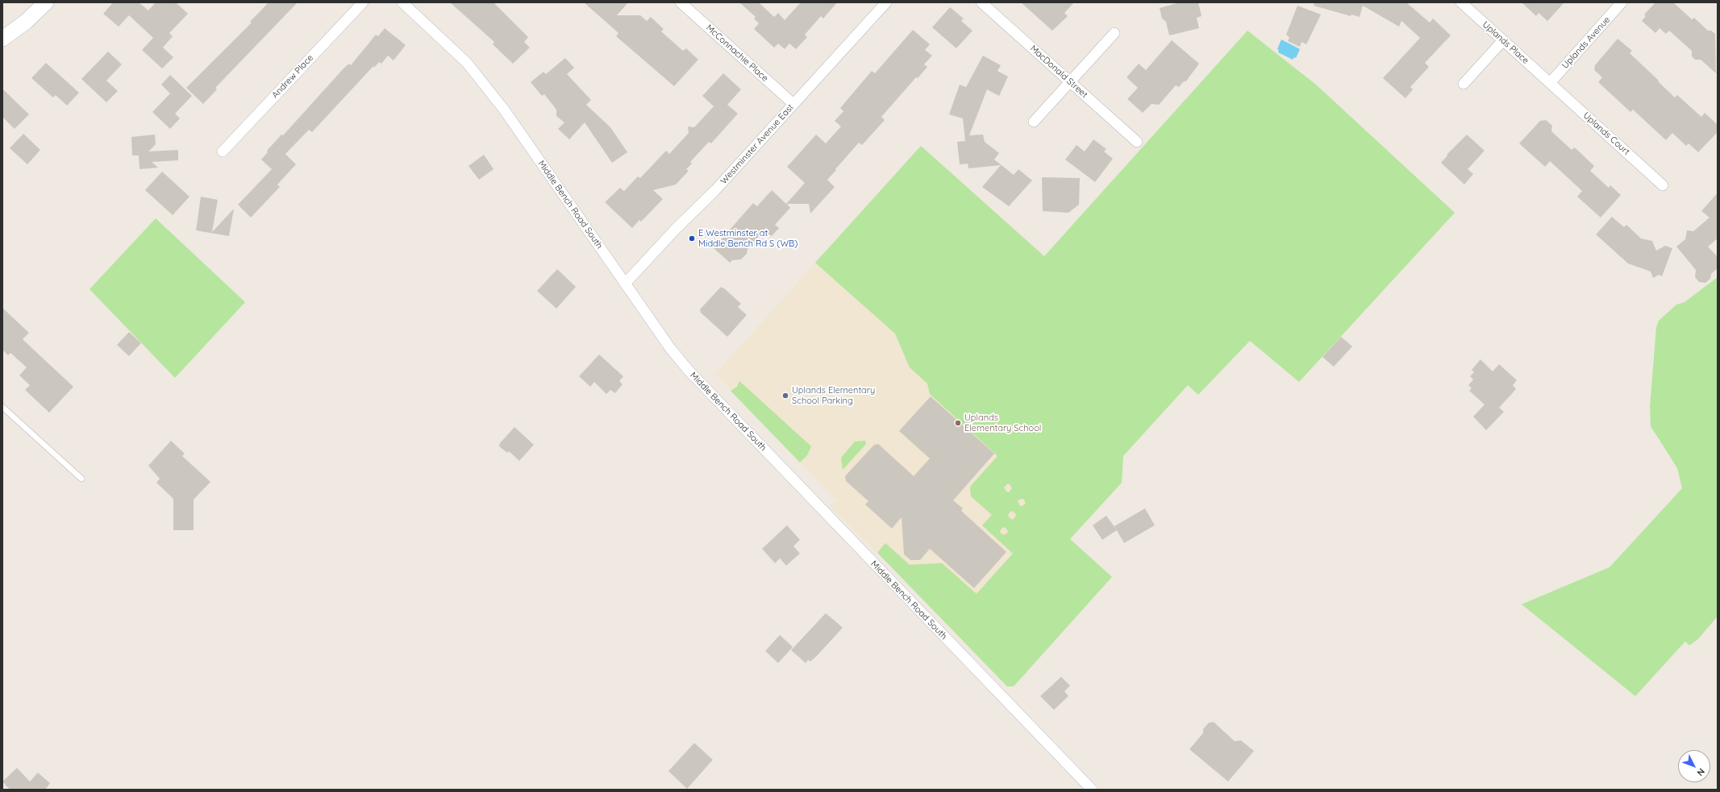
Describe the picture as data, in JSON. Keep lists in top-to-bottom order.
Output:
{
  "streets": {
    "street": [
      "Uplands Place",
      "Uplands Avenue",
      "McConnachie Place",
      "MacDonald Street",
      "Andrew Place",
      "Uplands Court",
      "Westminster Avenue East",
      "Middle Bench Road South"
    ]
  },
  "crossings": [
    ["Uplands Place", "Uplands Avenue"],
    ["Uplands Place", "Uplands Court"],
    ["Uplands Avenue", "Uplands Court"],
    ["McConnachie Place", "Westminster Avenue East"],
    ["Westminster Avenue East", "Middle Bench Road South"]
  ],
  "places": ["E Westminster at Middle Bench Rd S (WB)", "Uplands Elementary School Parking", "Uplands Elementary School"],
  "north": "bottom right"
}
